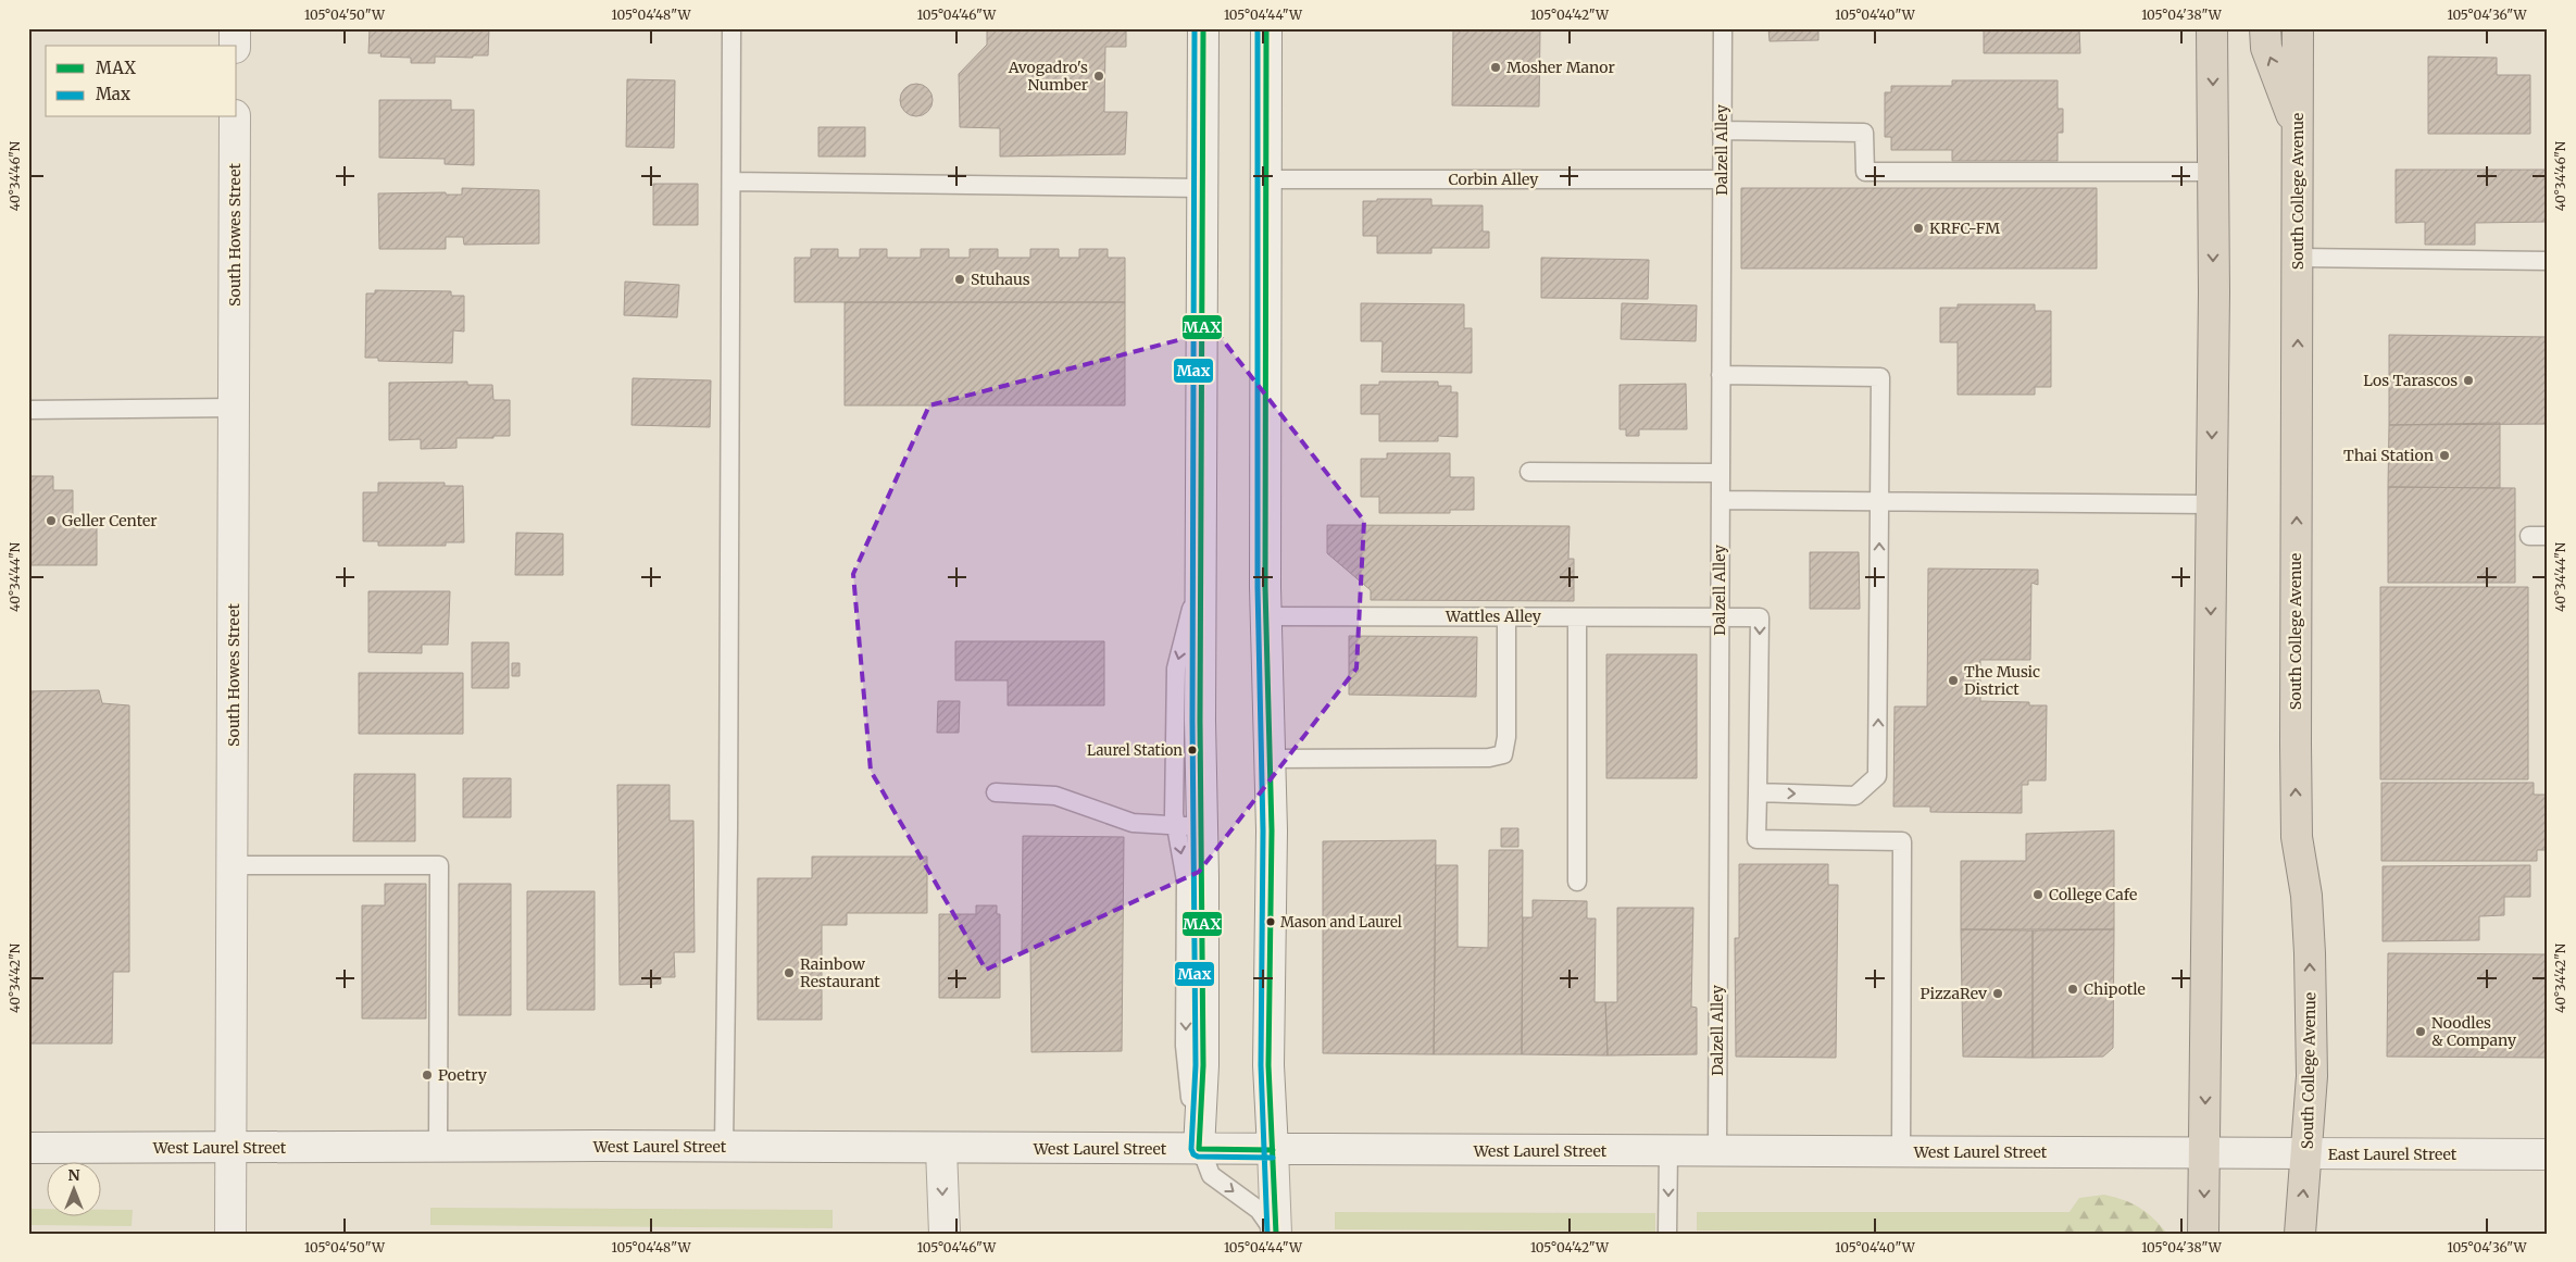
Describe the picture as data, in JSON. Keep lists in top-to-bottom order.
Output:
{
  "streets": {
    "highway": ["South College Avenue"],
    "street": ["South Howes Street", "West Laurel Street", "East Laurel Street"],
    "lane": ["Dalzell Alley", "Corbin Alley", "Wattles Alley"]
  },
  "crossings": [
    ["Dalzell Alley", "Corbin Alley"],
    ["Dalzell Alley", "Wattles Alley"],
    ["Dalzell Alley", "West Laurel Street"],
    ["South College Avenue", "East Laurel Street"],
    ["South Howes Street", "West Laurel Street"],
    ["West Laurel Street", "East Laurel Street"]
  ],
  "places": [
    "Mosher Manor",
    "Avogadro's Number",
    "KRFC-FM",
    "Stuhaus",
    "Los Tarascos",
    "Thai Station",
    "Geller Center",
    "The Music District",
    "Laurel Station",
    "College Cafe",
    "Mason and Laurel",
    "Rainbow Restaurant",
    "Chipotle",
    "PizzaRev",
    "Noodles & Company",
    "Poetry"
  ],
  "lines": ["transit line MAX", "transit line Max"],
  "legend": ["MAX", "Max"],
  "north": "top",
  "coordinates": [
    "105°04'50\"W",
    "105°04'48\"W",
    "105°04'46\"W",
    "105°04'44\"W",
    "105°04'42\"W",
    "105°04'40\"W",
    "105°04'38\"W",
    "105°04'36\"W",
    "40°34'46\"N",
    "40°34'44\"N",
    "40°34'42\"N"
  ]
}
